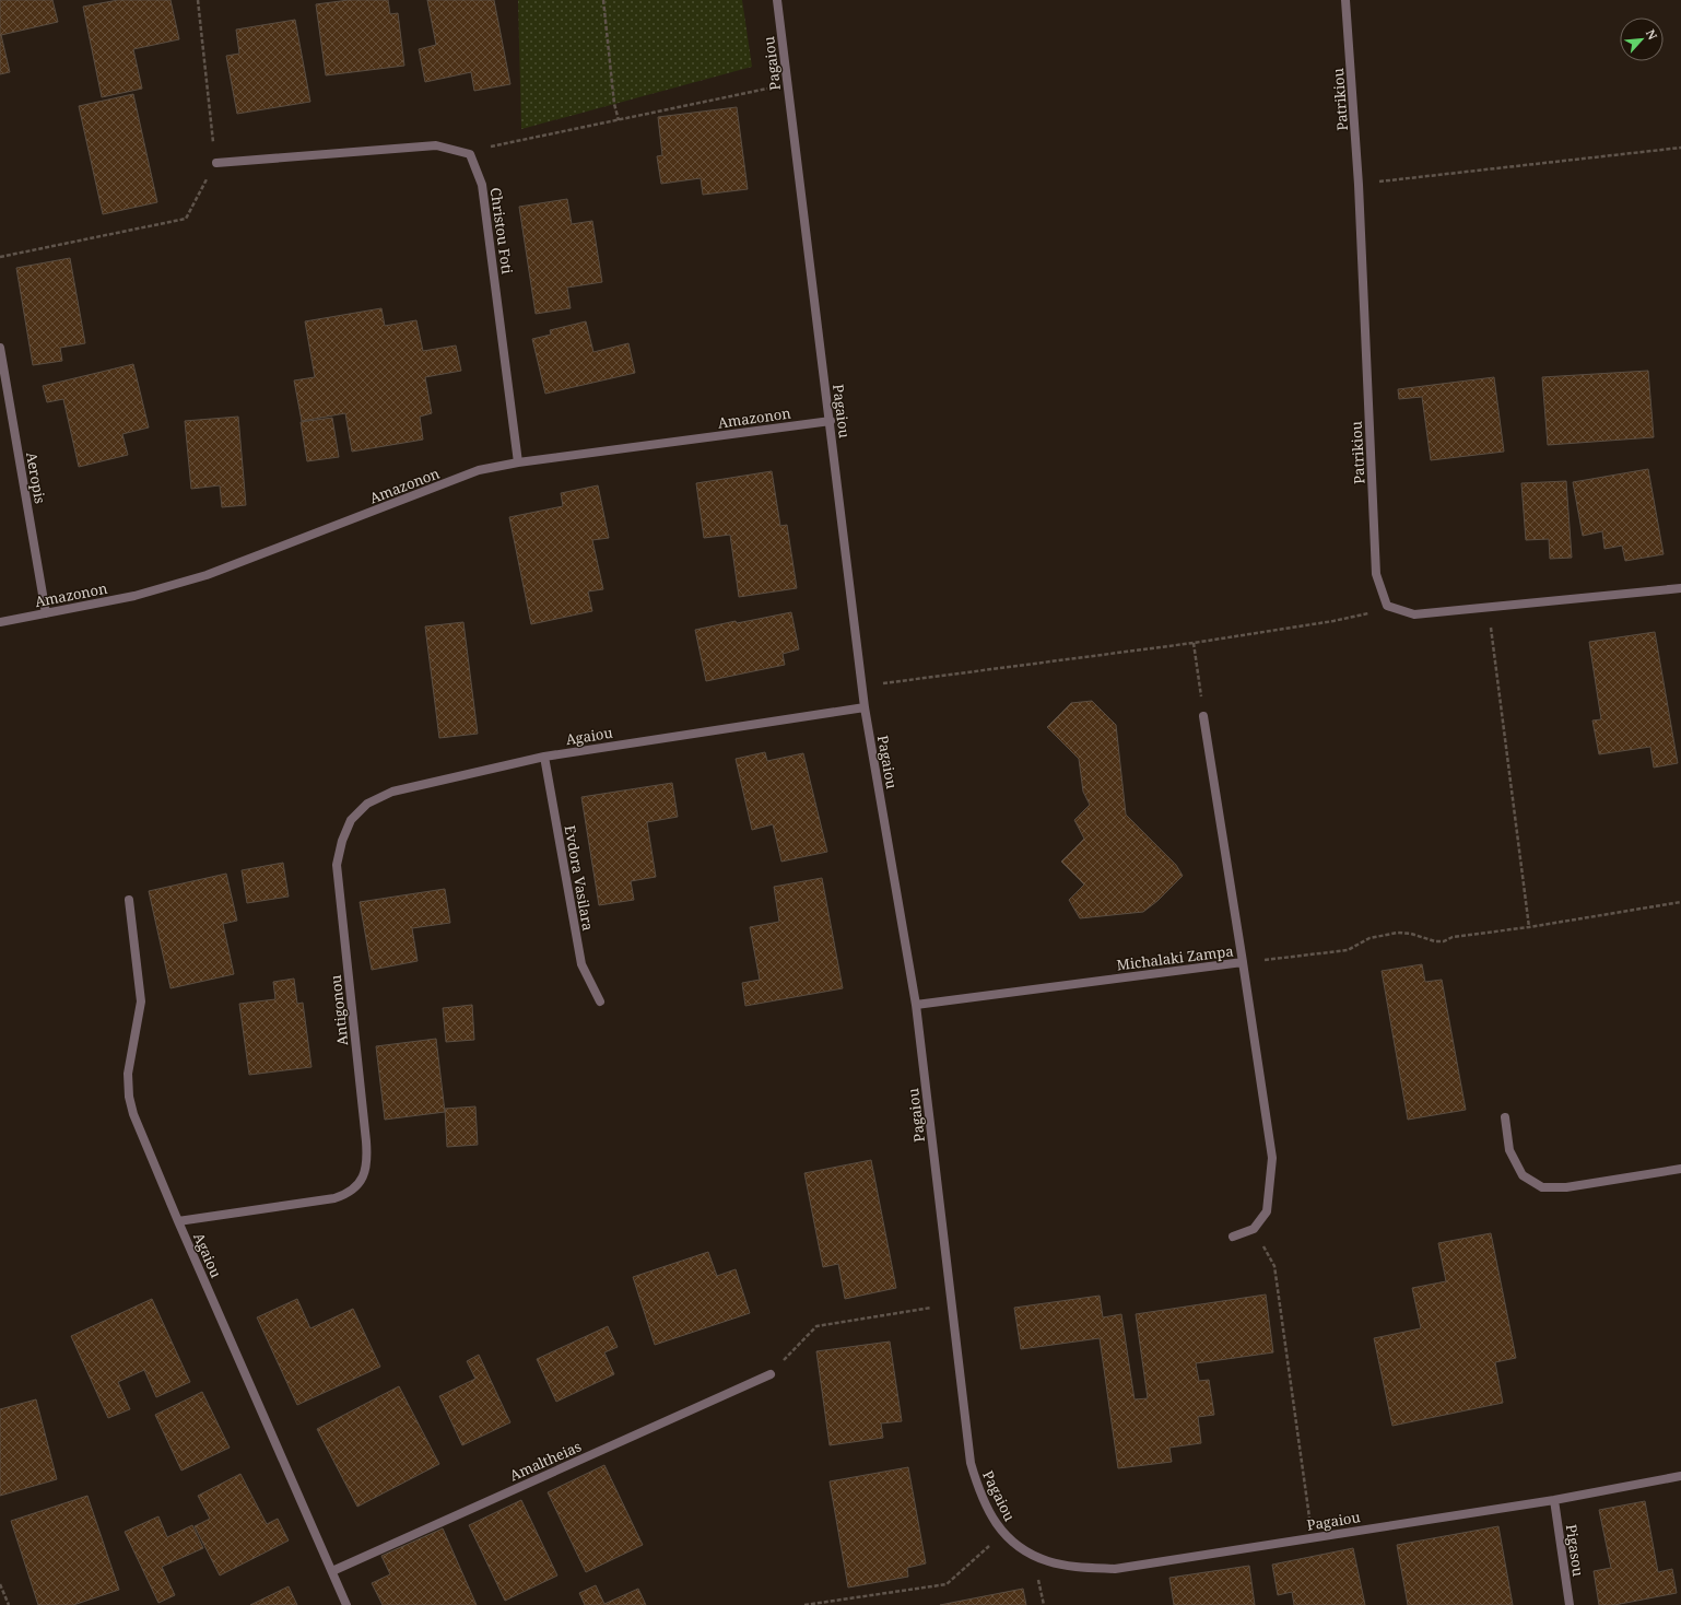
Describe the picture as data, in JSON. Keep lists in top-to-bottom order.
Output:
{
  "streets": {
    "street": [
      "Pagaiou",
      "Patrikiou",
      "Christou Foti",
      "Amazonon",
      "Aeropis",
      "Agaiou",
      "Evdora Vasilara",
      "Michalaki Zampa",
      "Antigonou",
      "Amaltheias",
      "Pigasou"
    ]
  },
  "crossings": [
    ["Pagaiou", "Amazonon"],
    ["Pagaiou", "Agaiou"],
    ["Pagaiou", "Michalaki Zampa"],
    ["Pagaiou", "Pigasou"],
    ["Christou Foti", "Amazonon"],
    ["Amazonon", "Aeropis"],
    ["Agaiou", "Evdora Vasilara"],
    ["Agaiou", "Antigonou"],
    ["Agaiou", "Amaltheias"]
  ],
  "north": "top right"
}
